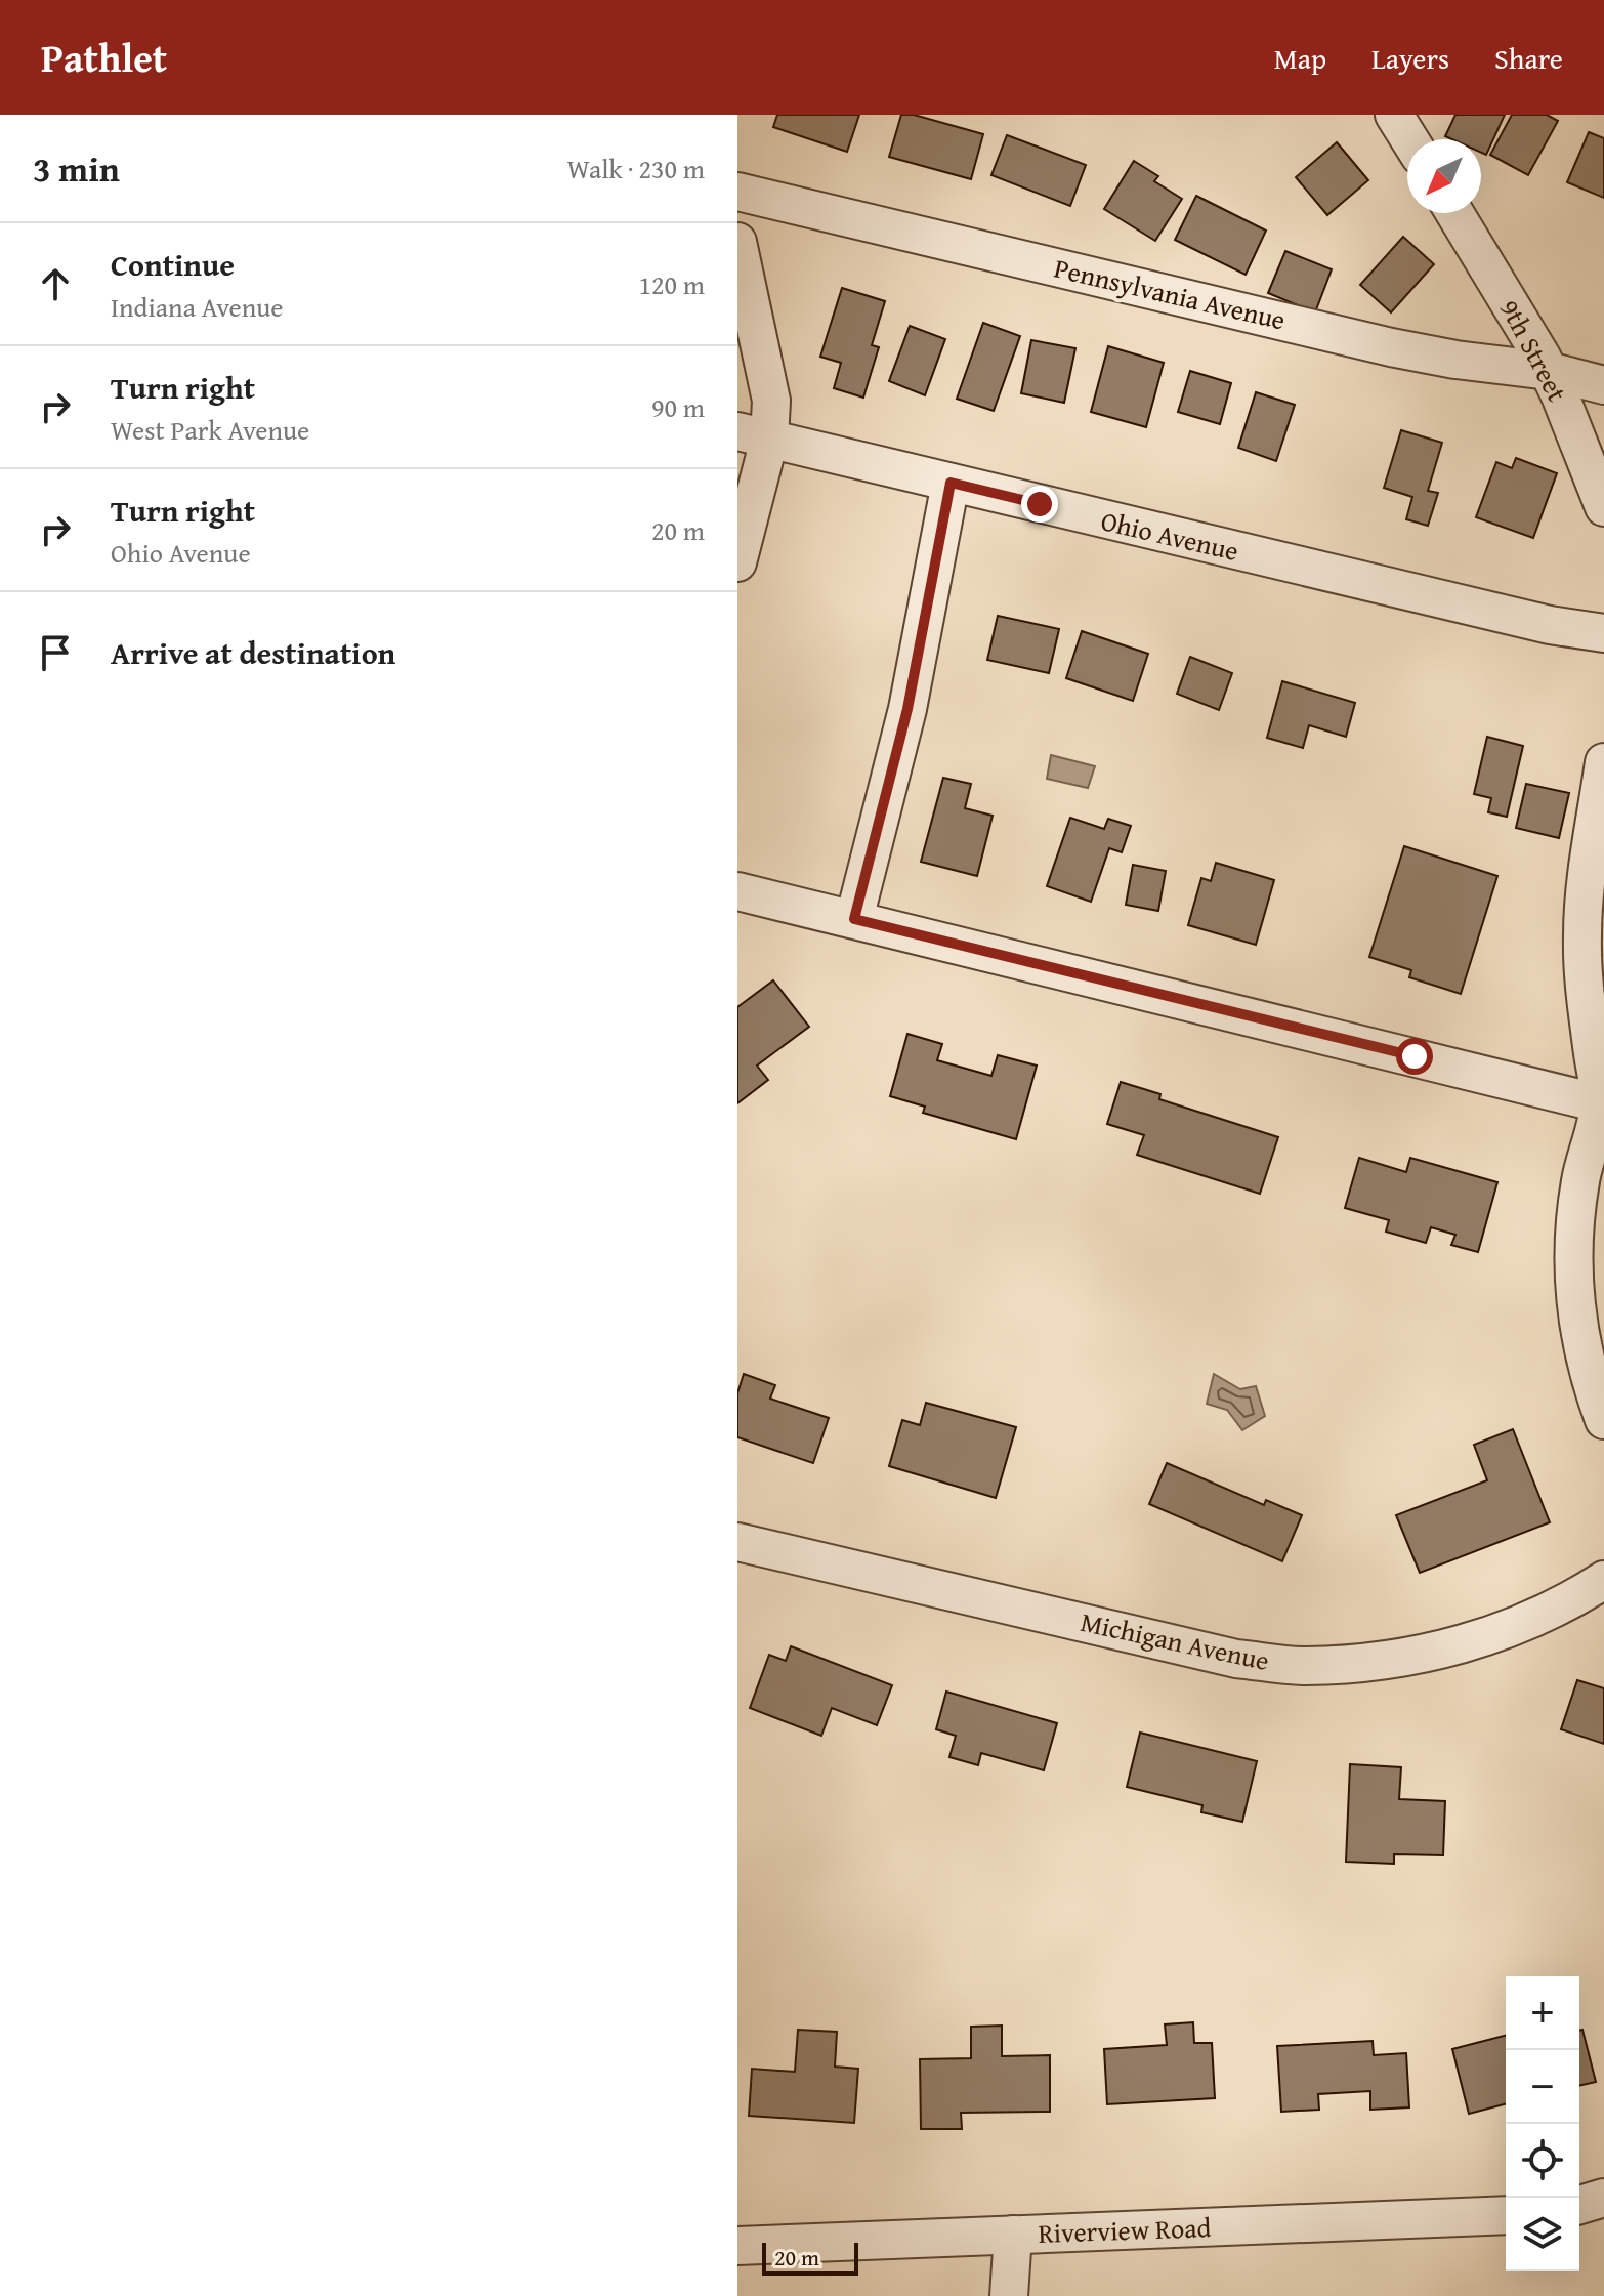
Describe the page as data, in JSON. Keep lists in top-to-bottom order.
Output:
{
  "streets": {
    "street": [
      "Pennsylvania Avenue",
      "9th Street",
      "Ohio Avenue",
      "Michigan Avenue",
      "Riverview Road"
    ]
  },
  "crossings": [
    ["Pennsylvania Avenue", "9th Street"]
  ],
  "scale_bar": "20 m",
  "north": "bottom left",
  "page": {
    "header": "Pathlet",
    "nav": ["Map", "Layers", "Share"],
    "heading": ["3 min", "Walk · 230 m"],
    "list": [
      ["Continue", "Indiana Avenue", "120 m"],
      ["Turn right", "West Park Avenue", "90 m"],
      ["Turn right", "Ohio Avenue", "20 m"],
      "Arrive at destination"
    ],
    "map_buttons": ["+", "−"],
    "scale": "20 m"
  }
}
